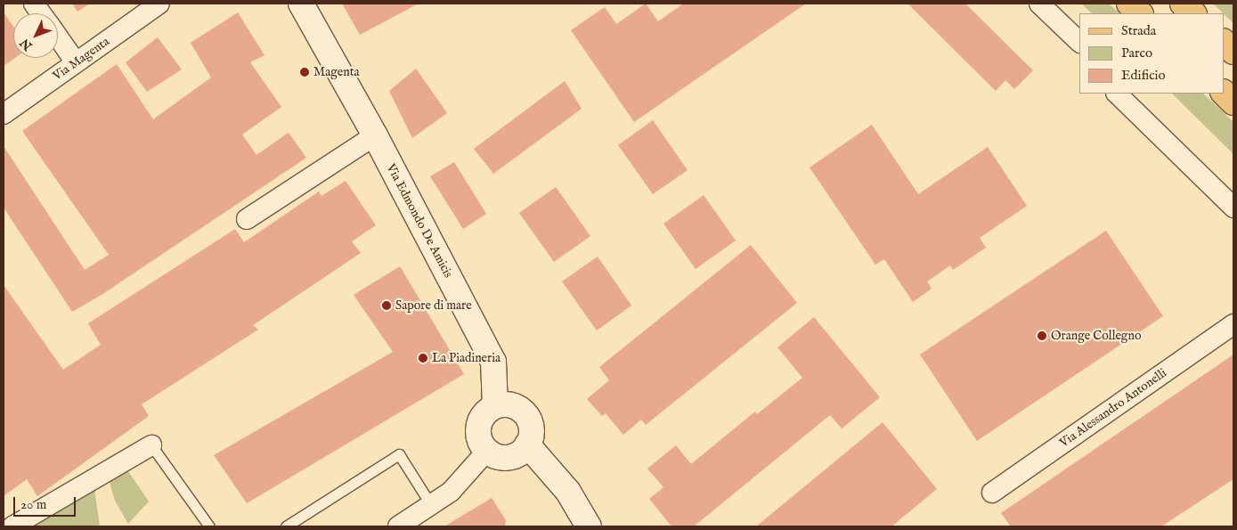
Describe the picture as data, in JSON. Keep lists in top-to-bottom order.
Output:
{
  "streets": {
    "street": ["Via Magenta", "Via Edmondo De Amicis", "Via Alessandro Antonelli"]
  },
  "places": [
    "Magenta",
    "Sapore di mare",
    "Orange Collegno",
    "La Piadineria"
  ],
  "legend": ["Strada", "Parco", "Edificio"],
  "scale_bar": "20 m",
  "north": "bottom left"
}
